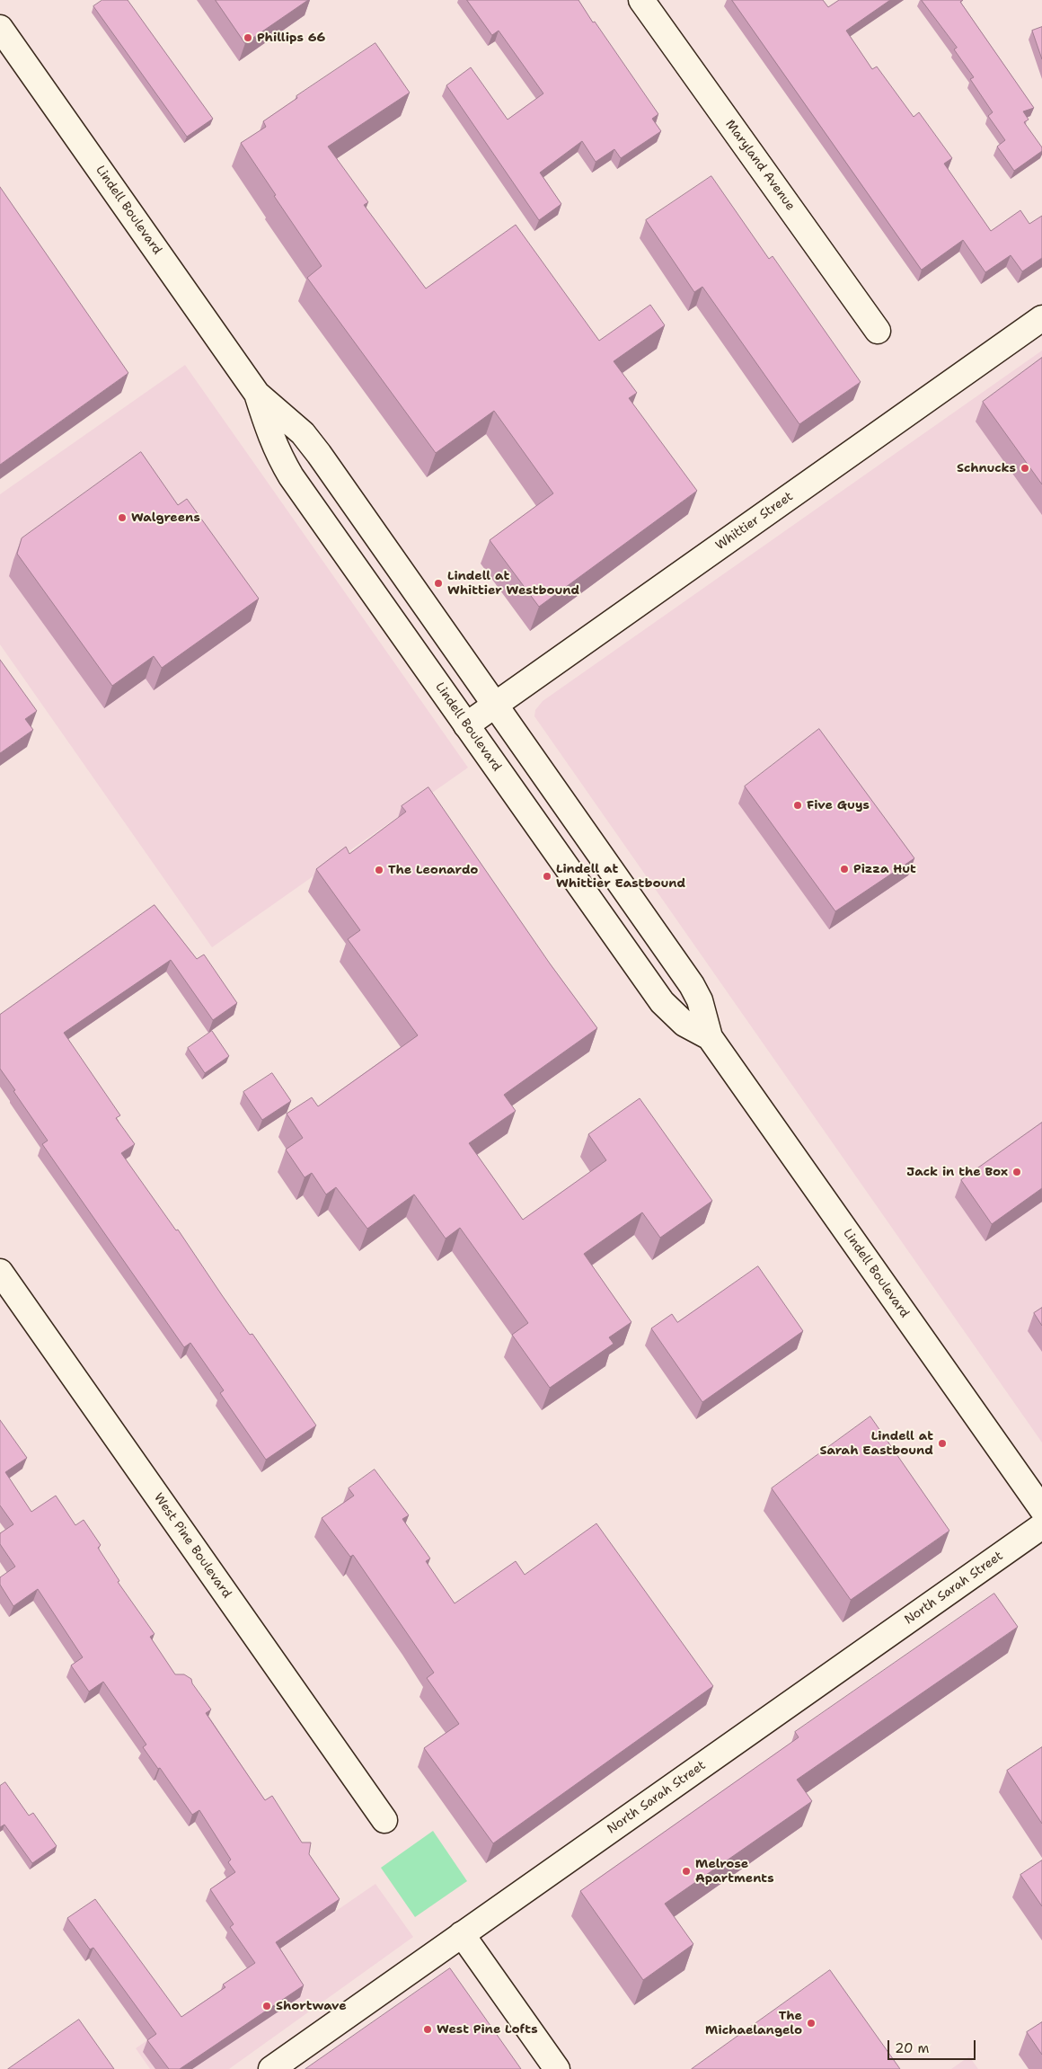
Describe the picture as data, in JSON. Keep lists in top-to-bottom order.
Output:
{
  "streets": {
    "street": [
      "Maryland Avenue",
      "Lindell Boulevard",
      "Whittier Street",
      "West Pine Boulevard",
      "North Sarah Street"
    ]
  },
  "crossings": [
    ["Lindell Boulevard", "Whittier Street"]
  ],
  "places": [
    "Phillips 66",
    "Schnucks",
    "Walgreens",
    "Lindell at Whittier Westbound",
    "Five Guys",
    "Pizza Hut",
    "The Leonardo",
    "Lindell at Whittier Eastbound",
    "Jack in the Box",
    "Lindell at Sarah Eastbound",
    "Melrose Apartments",
    "Shortwave",
    "The Michaelangelo",
    "West Pine Lofts"
  ],
  "scale_bar": "20 m"
}
